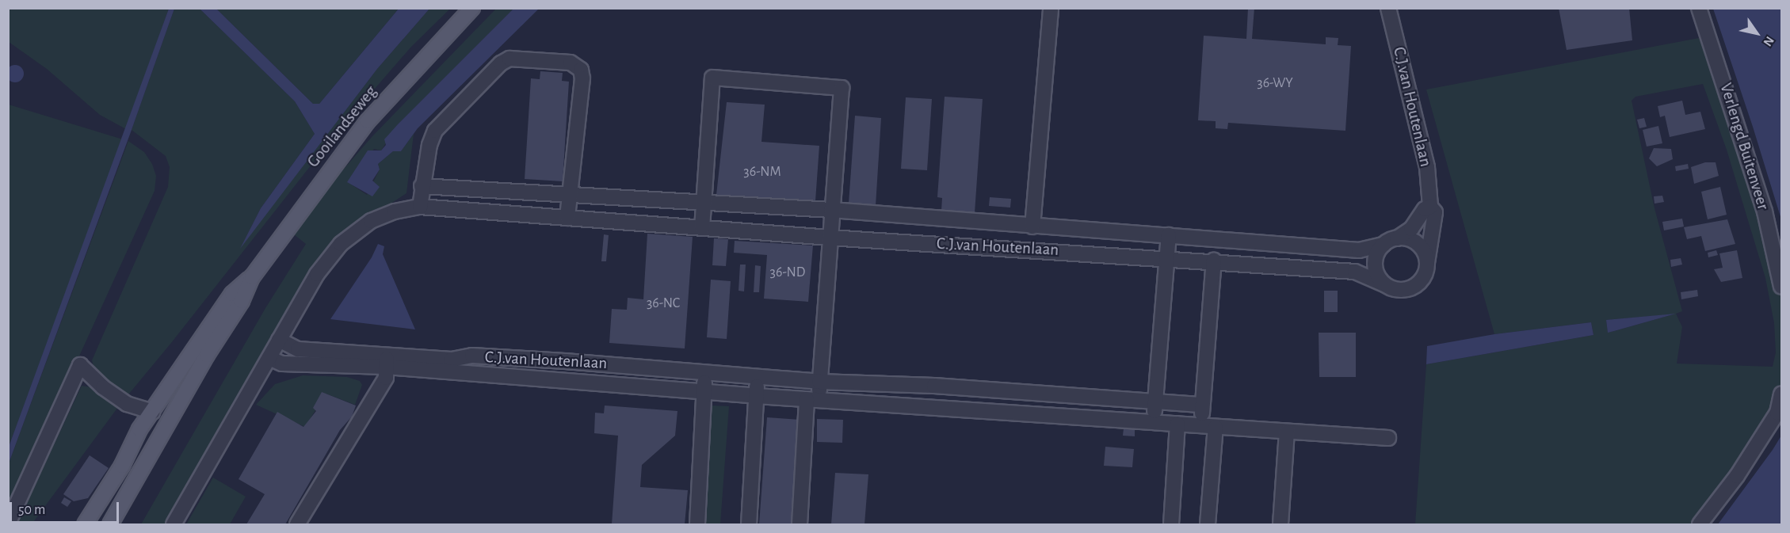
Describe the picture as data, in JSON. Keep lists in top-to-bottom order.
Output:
{
  "streets": {
    "main road": ["Gooilandseweg"],
    "street": ["C.J.van Houtenlaan", "Verlengd Buitenveer"]
  },
  "house_numbers": [
    "36-WY",
    "36-NM",
    "36-ND",
    "36-NC"
  ],
  "scale_bar": "50 m",
  "north": "bottom right"
}
